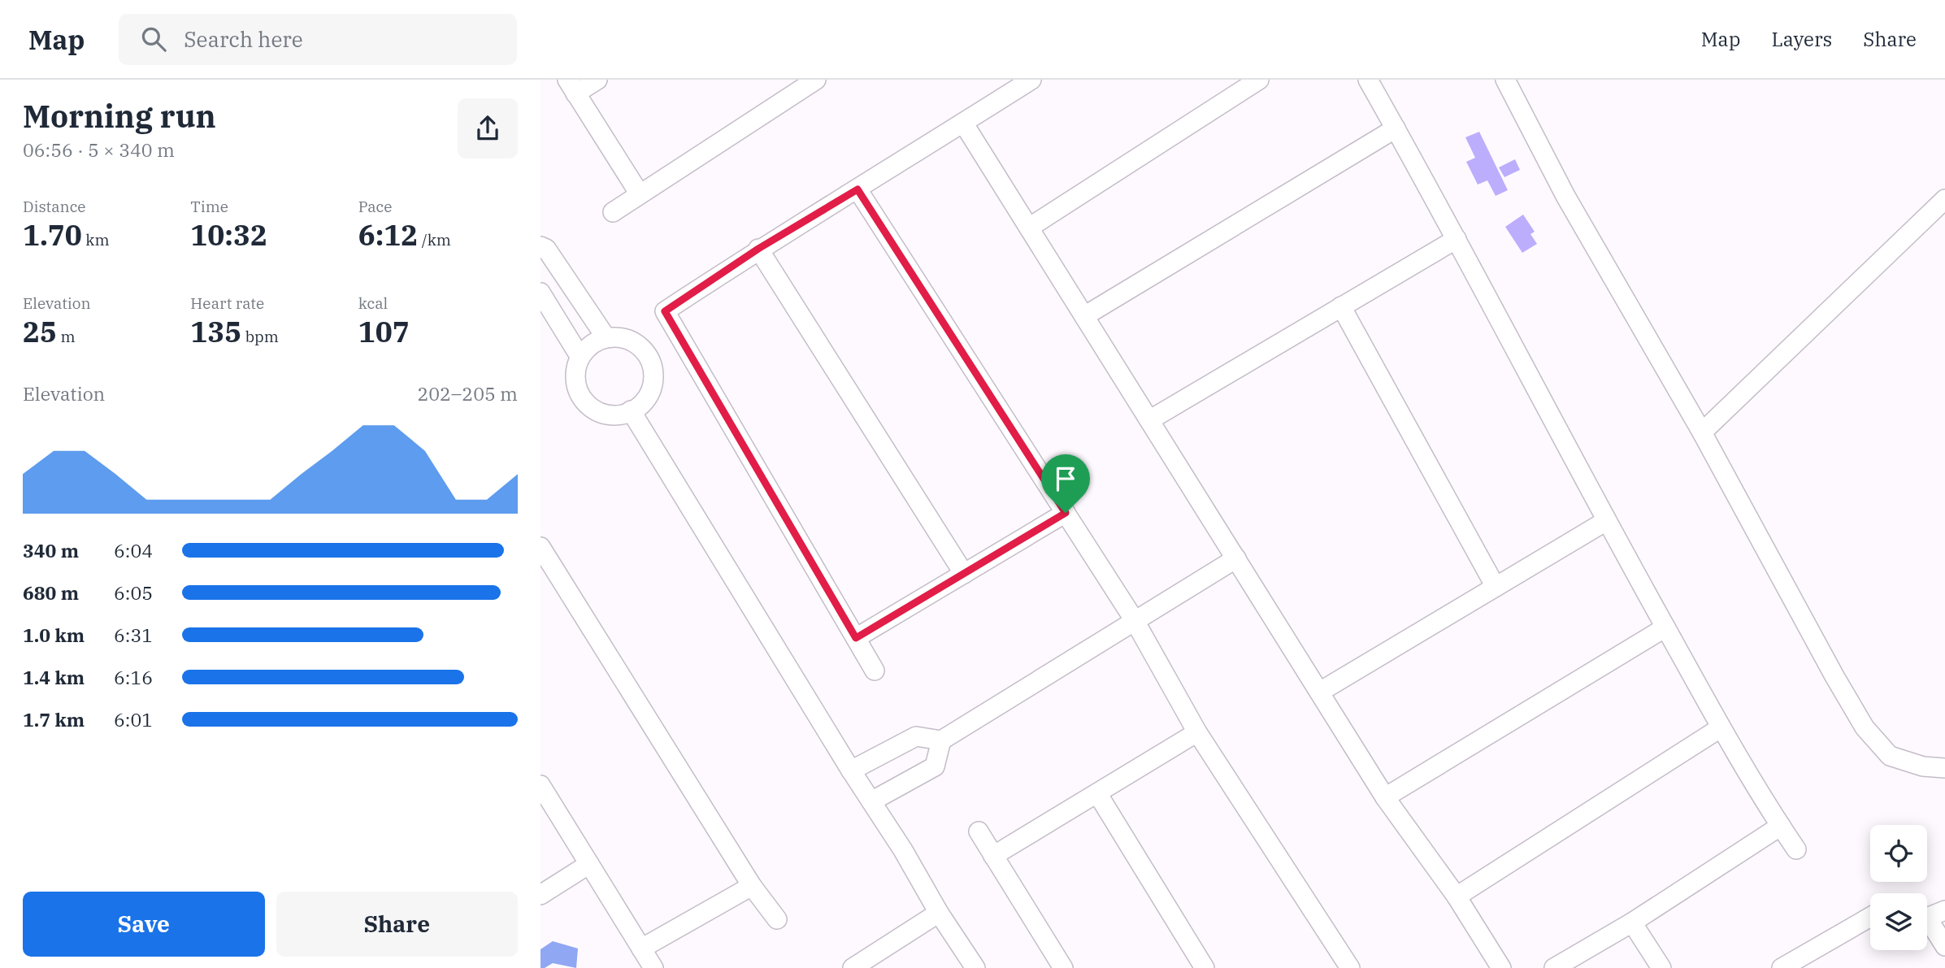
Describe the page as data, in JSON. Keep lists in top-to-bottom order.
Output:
{
  "page": {
    "header": "Map",
    "search": "Search here",
    "nav": ["Map", "Layers", "Share"],
    "heading": ["Morning run", "06:56 · 5 × 340 m"],
    "stats": [
      ["Distance", "1.70 km"],
      ["Time", "10:32"],
      ["Pace", "6:12 /km"],
      ["Elevation", "25 m"],
      ["Heart rate", "135 bpm"],
      ["kcal", "107"]
    ],
    "chart": ["Elevation", "202–205 m"],
    "list": [
      {
        "name": "340 m",
        "note": "6:04"
      },
      {
        "name": "680 m",
        "note": "6:05"
      },
      {
        "name": "1.0 km",
        "note": "6:31"
      },
      {
        "name": "1.4 km",
        "note": "6:16"
      },
      {
        "name": "1.7 km",
        "note": "6:01"
      }
    ],
    "buttons": ["Save", "Share"]
  }
}
